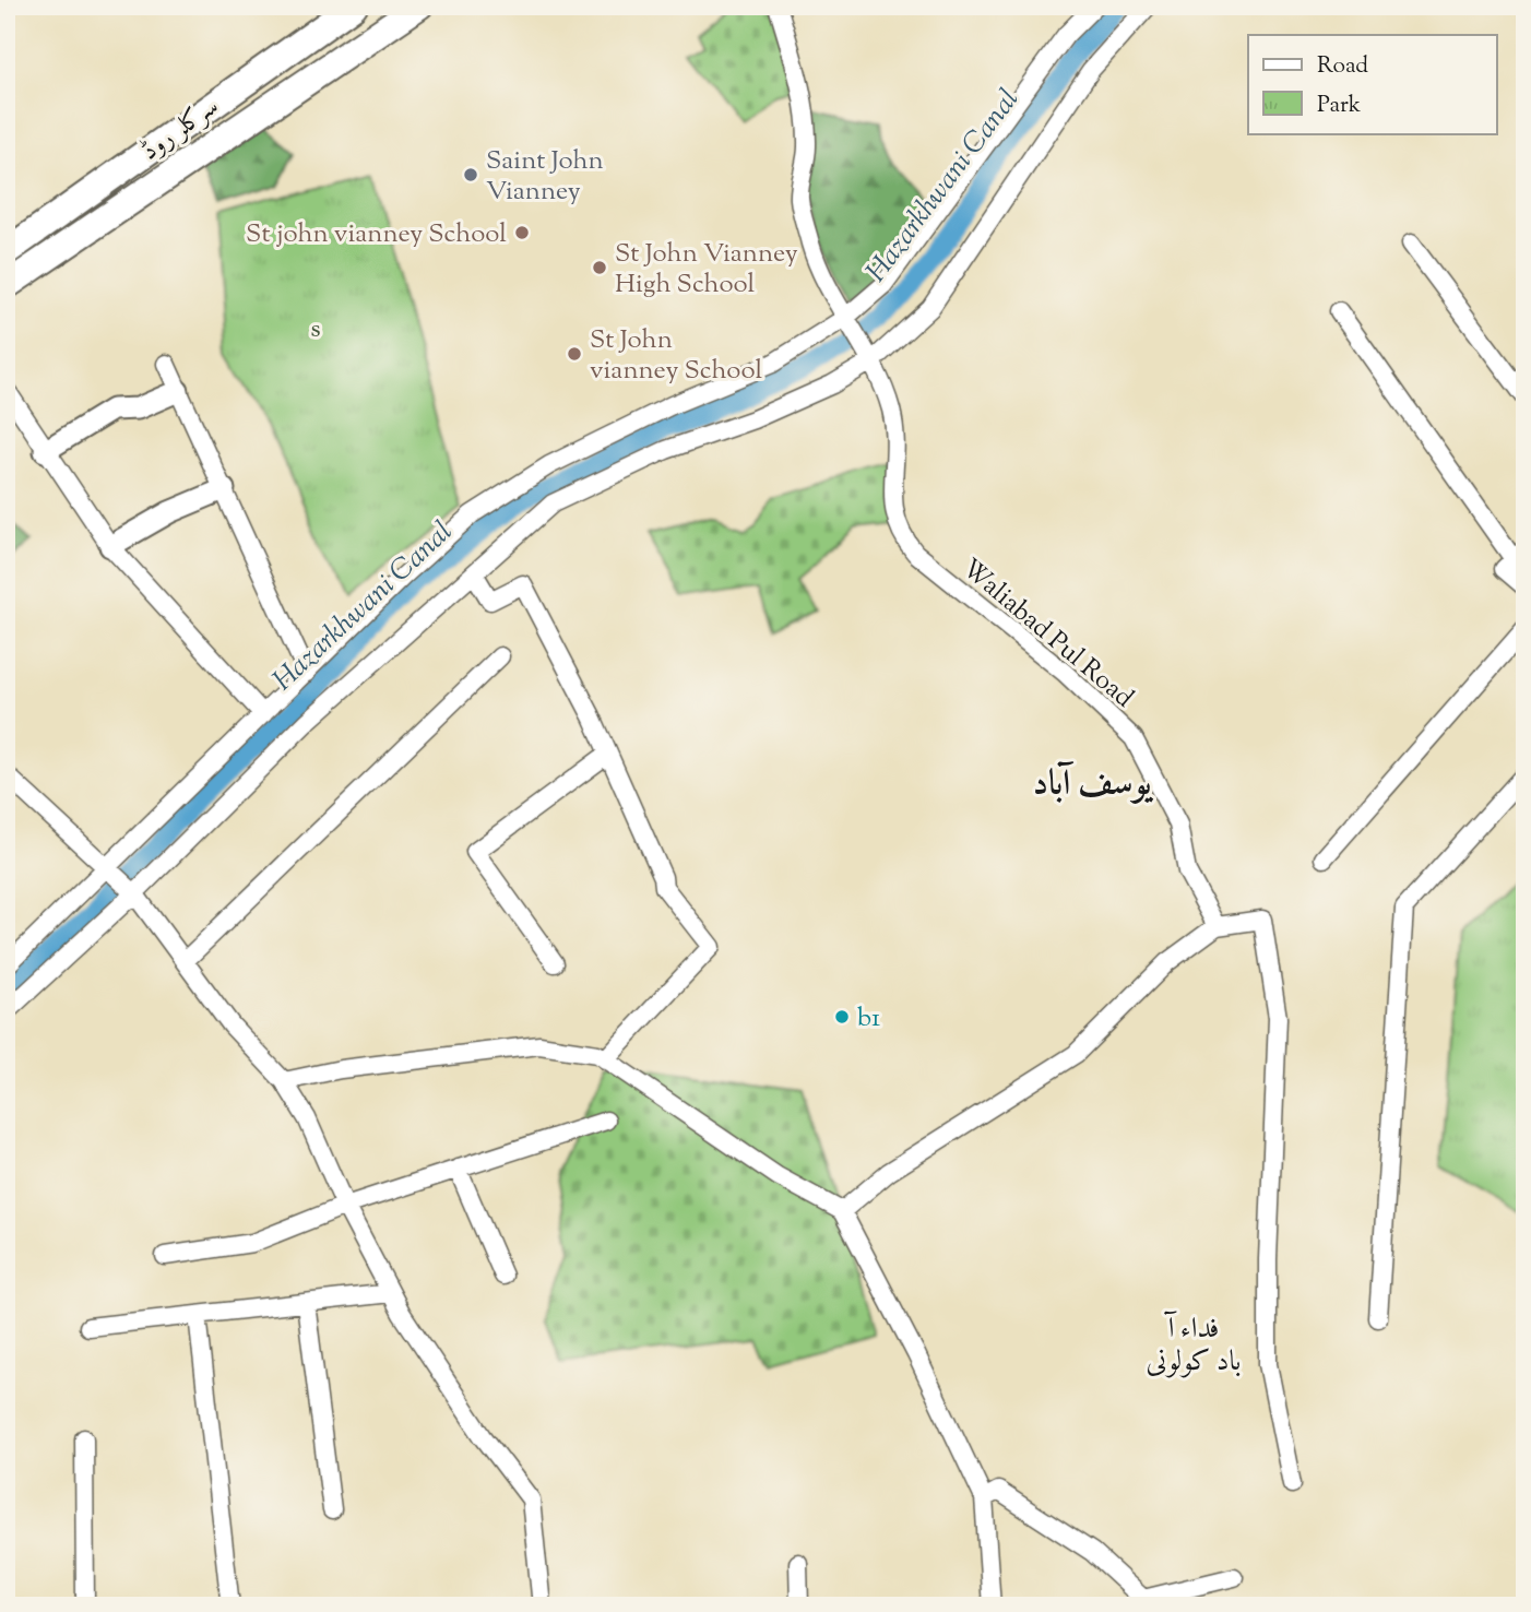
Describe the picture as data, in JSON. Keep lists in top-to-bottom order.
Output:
{
  "streets": {
    "main road": ["سرکلر روڈ"],
    "street": ["Waliabad Pul Road"]
  },
  "districts": ["یوسف آباد", "فداء آ باد کولونی"],
  "water": ["Hazarkhwani Canal"],
  "parks": ["s"],
  "places": [
    "Saint John Vianney",
    "St john vianney School",
    "St John Vianney High School",
    "St John vianney School",
    "b1"
  ],
  "legend": ["Road", "Park"]
}
